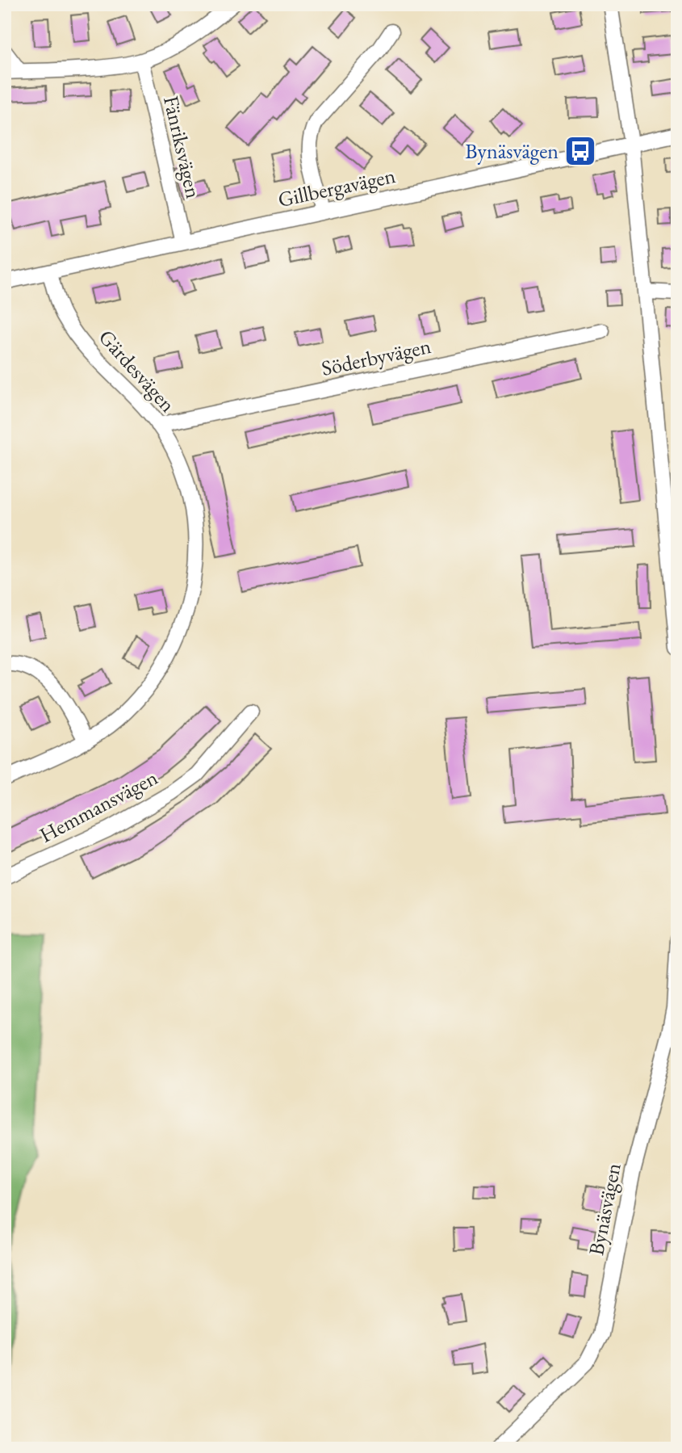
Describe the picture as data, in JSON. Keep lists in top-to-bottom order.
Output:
{
  "streets": {
    "street": [
      "Fänriksvägen",
      "Gillbergavägen",
      "Söderbyvägen",
      "Gärdesvägen",
      "Hemmansvägen",
      "Bynäsvägen"
    ]
  },
  "crossings": [
    ["Fänriksvägen", "Gillbergavägen"],
    ["Gillbergavägen", "Gärdesvägen"],
    ["Söderbyvägen", "Gärdesvägen"]
  ],
  "places": {
    "bus stop": ["Bynäsvägen"]
  }
}
